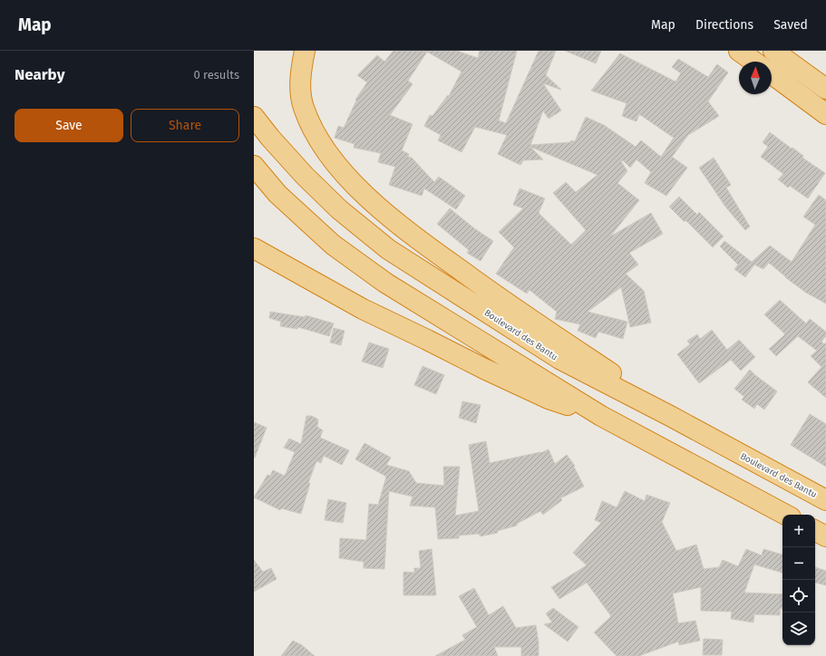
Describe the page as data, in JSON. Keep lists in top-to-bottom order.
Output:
{
  "streets": {
    "highway": ["Boulevard des Bantu"]
  },
  "north": "top",
  "page": {
    "header": "Map",
    "nav": ["Map", "Directions", "Saved"],
    "heading": ["Nearby", "0 results"],
    "buttons": ["Save", "Share"],
    "map_buttons": ["+", "−"]
  }
}
